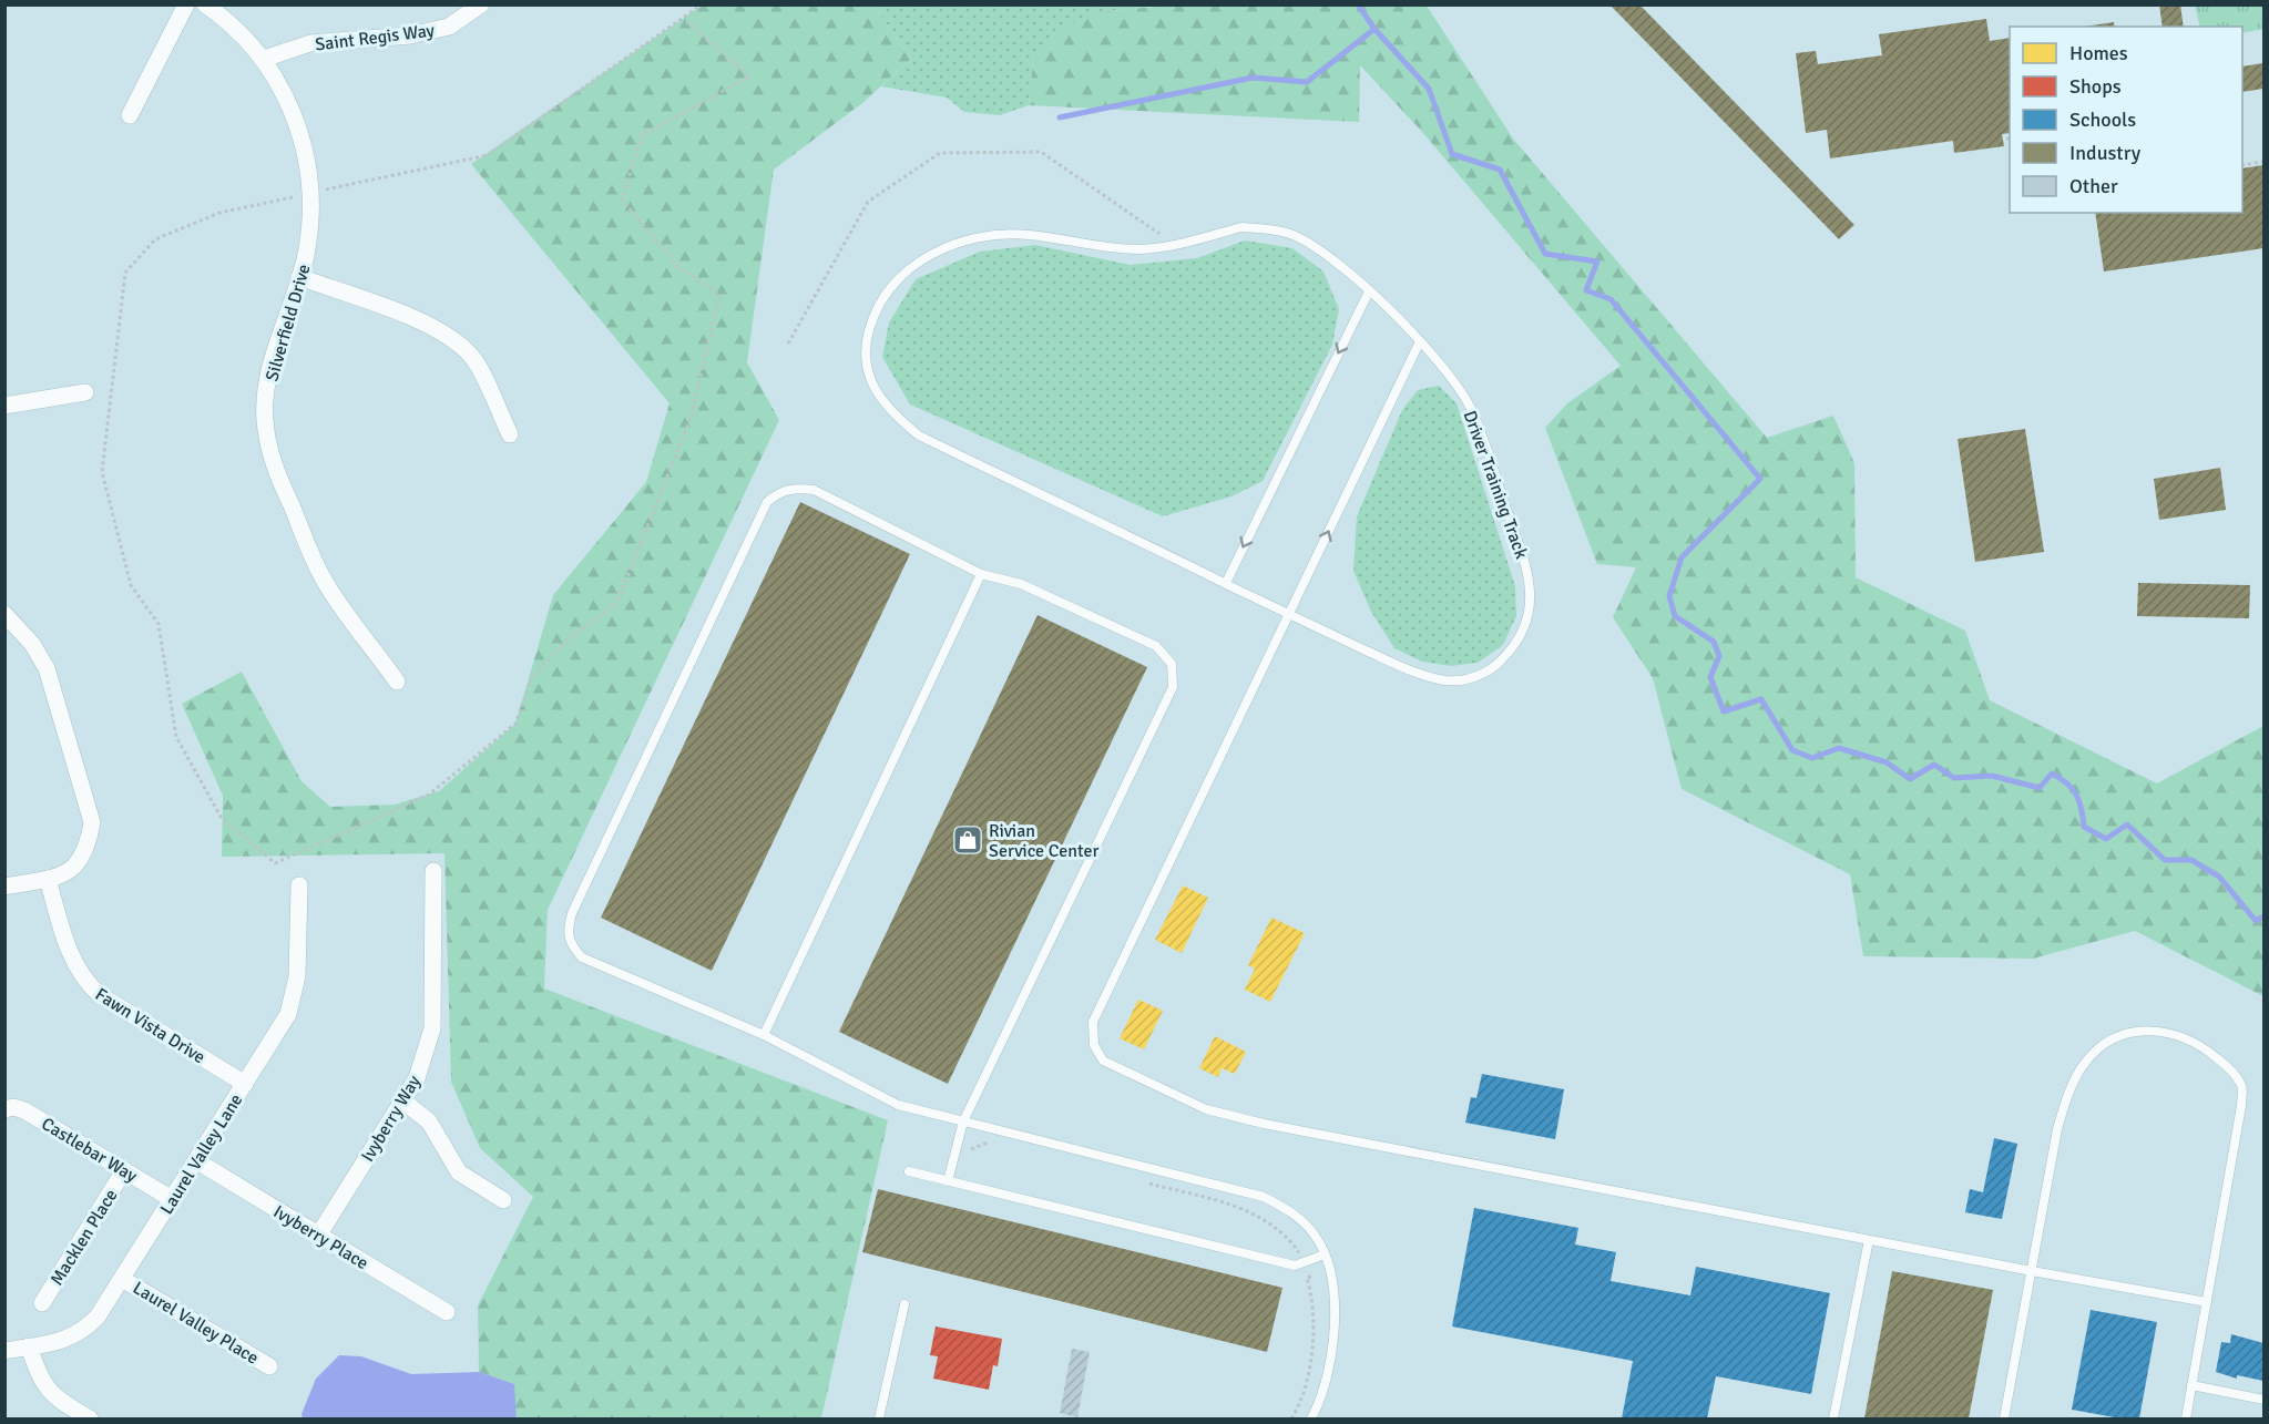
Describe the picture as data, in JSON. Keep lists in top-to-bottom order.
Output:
{
  "streets": {
    "street": [
      "Saint Regis Way",
      "Silverfield Drive",
      "Fawn Vista Drive",
      "Ivyberry Way",
      "Castlebar Way",
      "Laurel Valley Lane",
      "Macklen Place",
      "Ivyberry Place",
      "Laurel Valley Place"
    ],
    "lane": ["Driver Training Track"]
  },
  "crossings": [
    ["Saint Regis Way", "Silverfield Drive"],
    ["Fawn Vista Drive", "Laurel Valley Lane"],
    ["Ivyberry Way", "Ivyberry Place"],
    ["Castlebar Way", "Laurel Valley Lane"],
    ["Castlebar Way", "Macklen Place"],
    ["Laurel Valley Lane", "Ivyberry Place"],
    ["Laurel Valley Lane", "Laurel Valley Place"]
  ],
  "places": {
    "shop": ["Rivian Service Center"]
  },
  "legend": [
    "Homes",
    "Shops",
    "Schools",
    "Industry",
    "Other"
  ]
}
